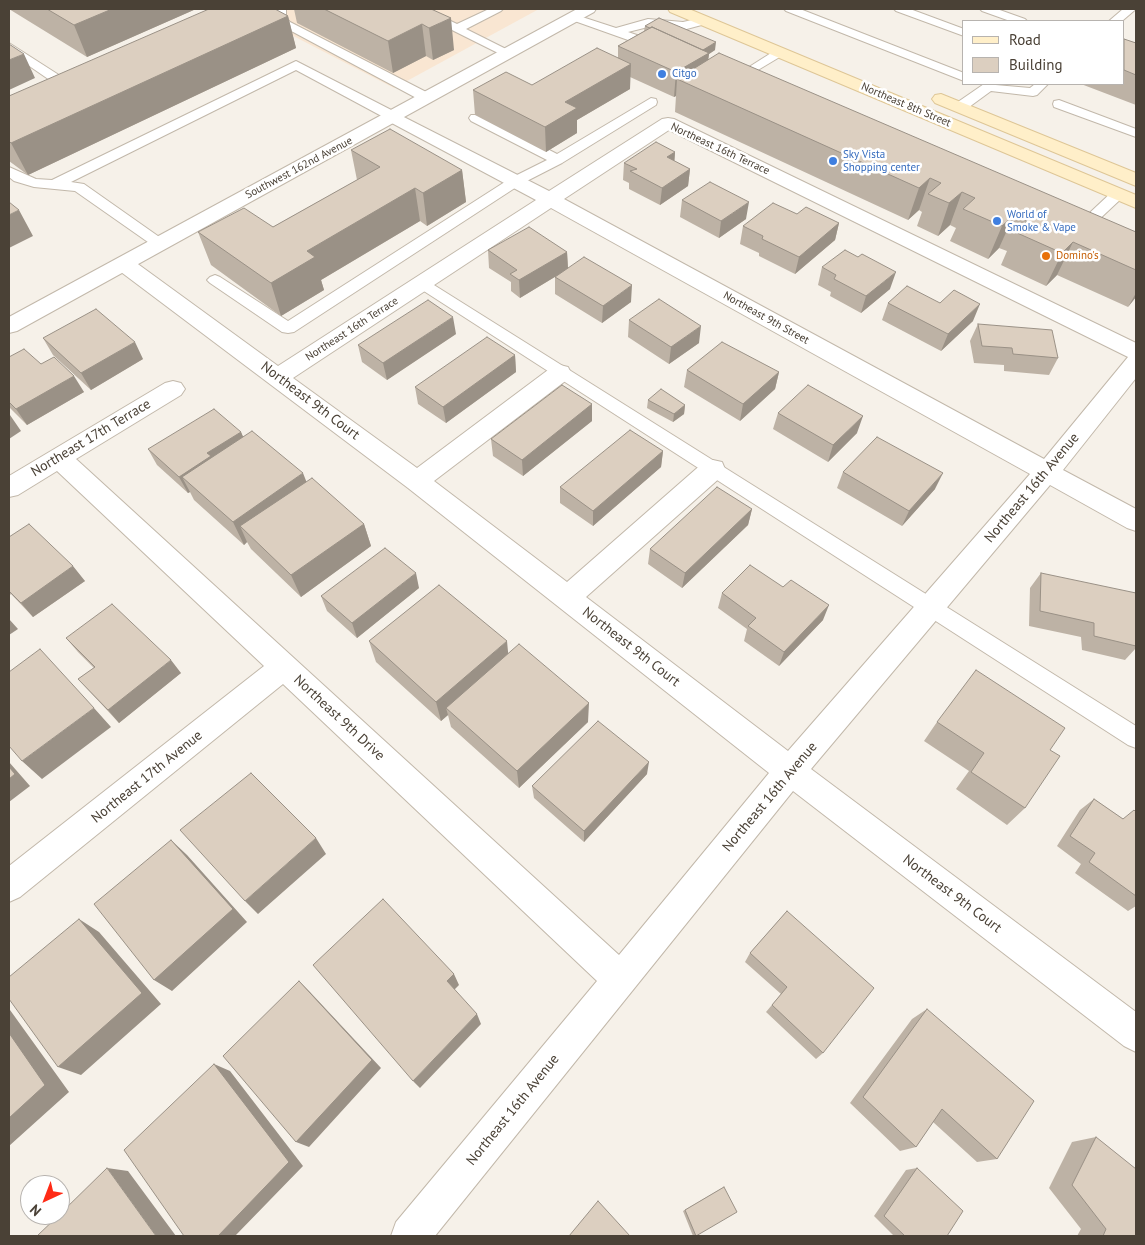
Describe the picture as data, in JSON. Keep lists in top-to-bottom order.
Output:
{
  "streets": {
    "main road": ["Northeast 8th Street"],
    "street": [
      "Northeast 16th Terrace",
      "Southwest 162nd Avenue",
      "Northeast 9th Street",
      "Northeast 9th Court",
      "Northeast 17th Terrace",
      "Northeast 16th Avenue",
      "Northeast 9th Drive",
      "Northeast 17th Avenue"
    ]
  },
  "crossings": [
    ["Northeast 16th Terrace", "Northeast 9th Street"],
    ["Northeast 16th Terrace", "Northeast 9th Court"],
    ["Southwest 162nd Avenue", "Northeast 9th Street"],
    ["Southwest 162nd Avenue", "Northeast 9th Court"],
    ["Northeast 9th Street", "Northeast 16th Avenue"],
    ["Northeast 9th Court", "Northeast 16th Avenue"],
    ["Northeast 17th Terrace", "Northeast 9th Drive"],
    ["Northeast 16th Avenue", "Northeast 9th Drive"],
    ["Northeast 9th Drive", "Northeast 17th Avenue"]
  ],
  "places": [
    "Citgo",
    "Sky Vista Shopping center",
    "World of Smoke & Vape",
    "Domino's"
  ],
  "legend": ["Road", "Building"],
  "north": "bottom left"
}
